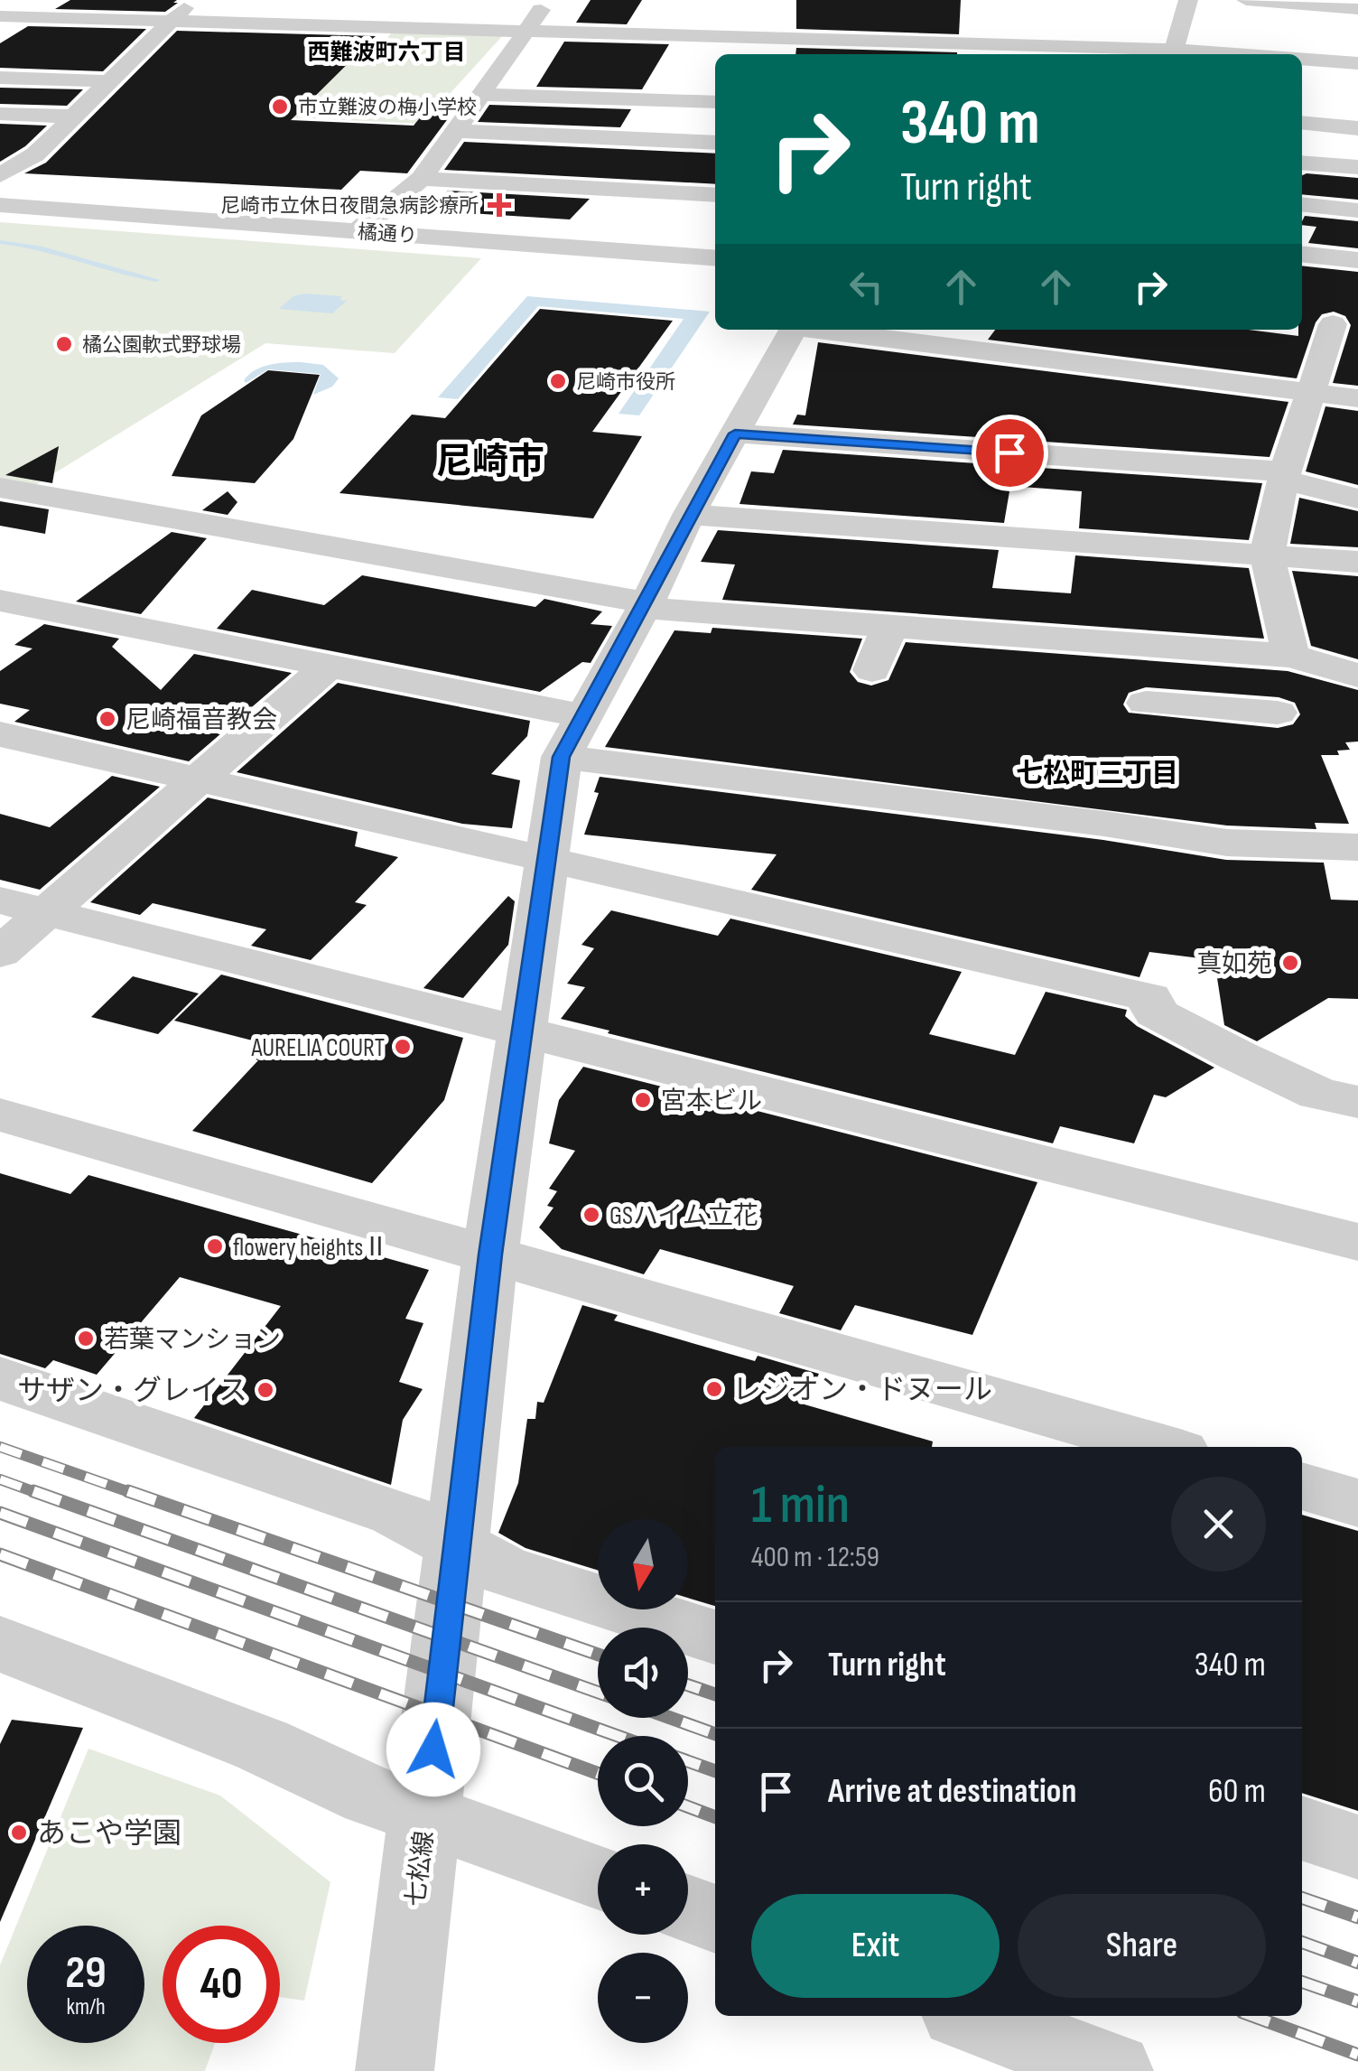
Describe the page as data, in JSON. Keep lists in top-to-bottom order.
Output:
{
  "streets": {
    "street": ["橘通り", "七松線"]
  },
  "districts": ["西難波町六丁目", "尼崎市", "七松町三丁目"],
  "places": {
    "other": [
      "市立難波の梅小学校",
      "橘公園軟式野球場",
      "尼崎市役所",
      "尼崎福音教会",
      "真如苑",
      "AURELIA COURT",
      "宮本ビル",
      "GSハイム立花",
      "flowery heightsⅡ",
      "若葉マンション",
      "レジオン・ドヌール",
      "サザン・グレイス",
      "あこや学園"
    ],
    "health": ["尼崎市立休日夜間急病診療所"]
  },
  "north": "bottom",
  "page": {
    "turn": ["340 m", "Turn right"],
    "heading": ["1 min", "400 m · 12:59"],
    "map_buttons": ["+", "−"],
    "list": [
      {
        "name": "Turn right",
        "value": "340 m"
      },
      {
        "name": "Arrive at destination",
        "value": "60 m"
      }
    ],
    "buttons": ["Exit", "Share"],
    "speed": "29 km/h",
    "limit": "40"
  }
}
